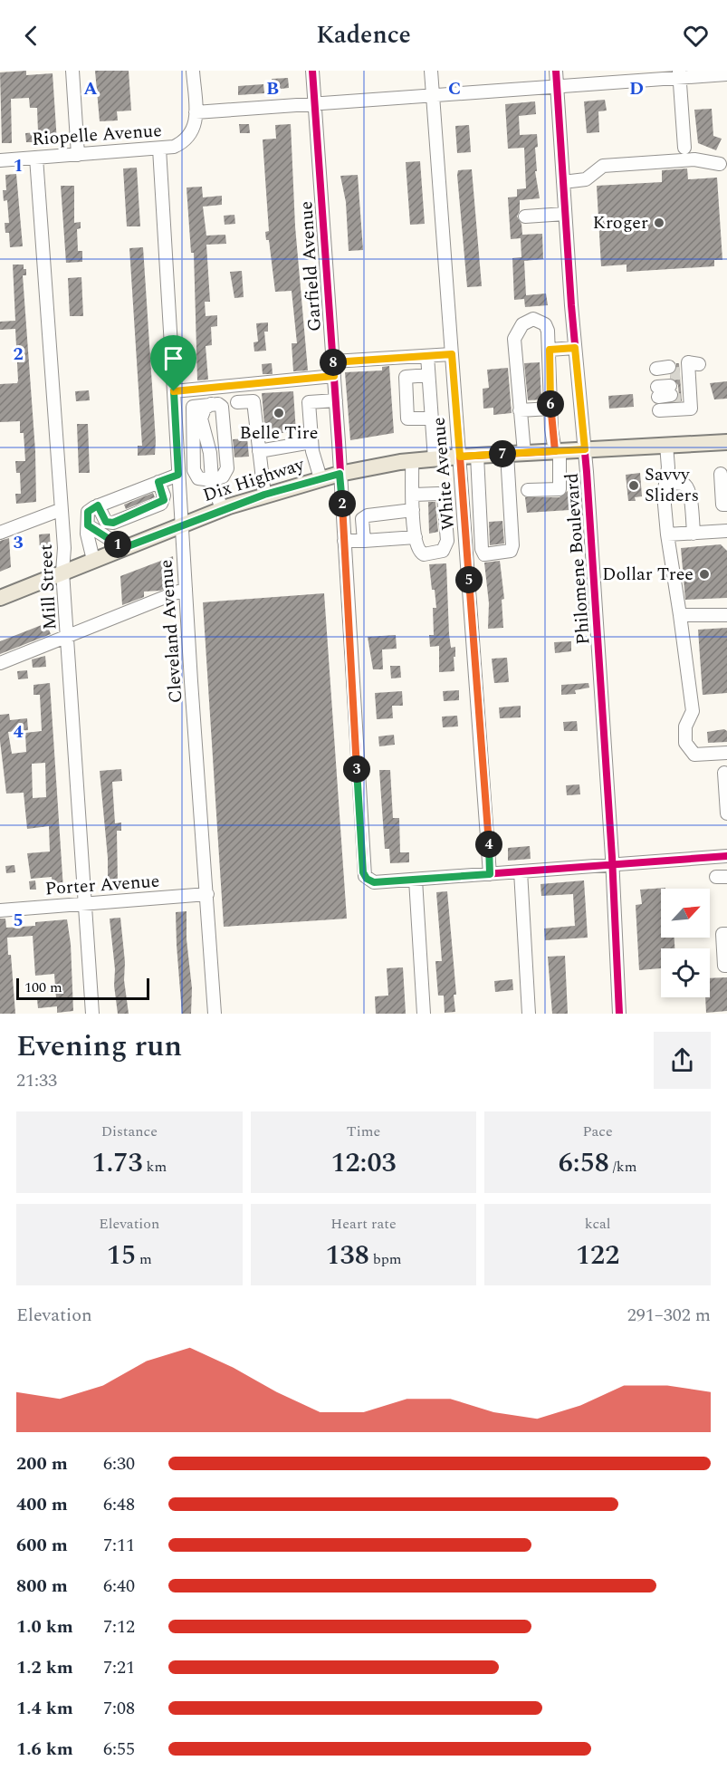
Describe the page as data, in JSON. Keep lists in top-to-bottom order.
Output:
{
  "streets": {
    "main road": ["Dix Highway"],
    "street": [
      "Riopelle Avenue",
      "Garfield Avenue",
      "White Avenue",
      "Philomene Boulevard",
      "Mill Street",
      "Cleveland Avenue",
      "Porter Avenue"
    ]
  },
  "crossings": [
    ["Riopelle Avenue", "Mill Street"],
    ["Riopelle Avenue", "Cleveland Avenue"],
    ["Garfield Avenue", "Dix Highway"],
    ["White Avenue", "Dix Highway"],
    ["Dix Highway", "Philomene Boulevard"],
    ["Dix Highway", "Mill Street"],
    ["Dix Highway", "Cleveland Avenue"],
    ["Mill Street", "Porter Avenue"],
    ["Cleveland Avenue", "Porter Avenue"]
  ],
  "places": [
    "Kroger",
    "Belle Tire",
    "Savvy Sliders",
    "Dollar Tree"
  ],
  "scale_bar": "100 m",
  "north": "top right",
  "page": {
    "header": "Kadence",
    "pins": [
      "8",
      "6",
      "7",
      "2",
      "1",
      "5",
      "3",
      "4"
    ],
    "scale": "100 m",
    "heading": ["Evening run", "21:33"],
    "stats": [
      ["Distance", "1.73 km"],
      ["Time", "12:03"],
      ["Pace", "6:58 /km"],
      ["Elevation", "15 m"],
      ["Heart rate", "138 bpm"],
      ["kcal", "122"]
    ],
    "chart": ["Elevation", "291–302 m"],
    "list": [
      {
        "name": "200 m",
        "note": "6:30"
      },
      {
        "name": "400 m",
        "note": "6:48"
      },
      {
        "name": "600 m",
        "note": "7:11"
      },
      {
        "name": "800 m",
        "note": "6:40"
      },
      {
        "name": "1.0 km",
        "note": "7:12"
      },
      {
        "name": "1.2 km",
        "note": "7:21"
      },
      {
        "name": "1.4 km",
        "note": "7:08"
      },
      {
        "name": "1.6 km",
        "note": "6:55"
      }
    ]
  },
  "grid": {
    "columns": [
      "A",
      "B",
      "C",
      "D"
    ],
    "rows": [
      "1",
      "2",
      "3",
      "4",
      "5"
    ]
  }
}
